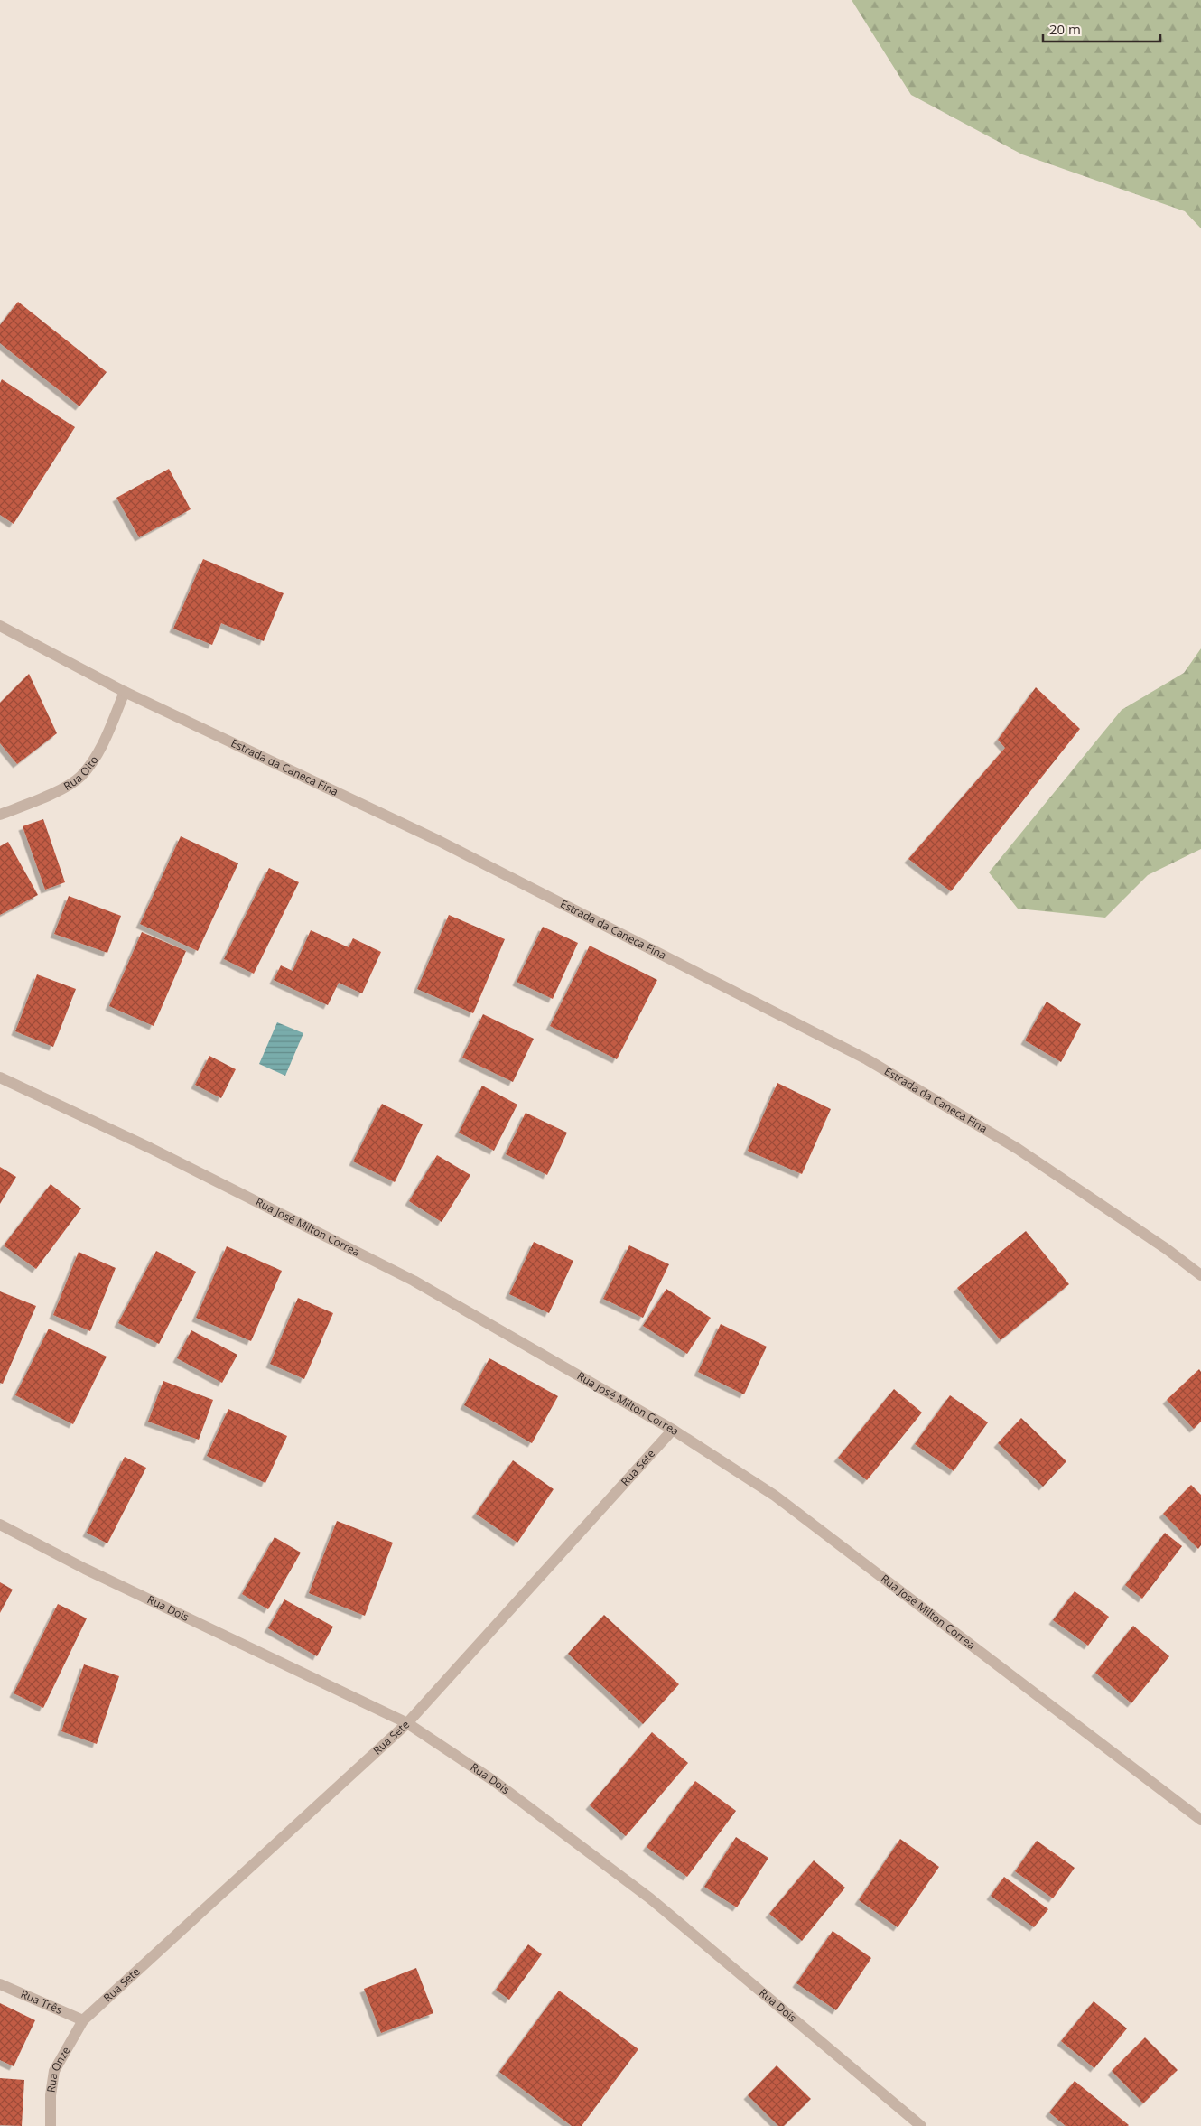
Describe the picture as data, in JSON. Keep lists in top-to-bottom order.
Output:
{
  "streets": {
    "street": [
      "Estrada da Caneca Fina",
      "Rua Oito",
      "Rua José Milton Correa",
      "Rua Sete",
      "Rua Dois",
      "Rua Três",
      "Rua Onze"
    ]
  },
  "crossings": [
    ["Estrada da Caneca Fina", "Rua Oito"],
    ["Rua José Milton Correa", "Rua Sete"],
    ["Rua Sete", "Rua Dois"],
    ["Rua Sete", "Rua Três"],
    ["Rua Sete", "Rua Onze"],
    ["Rua Três", "Rua Onze"]
  ],
  "scale_bar": "20 m"
}
